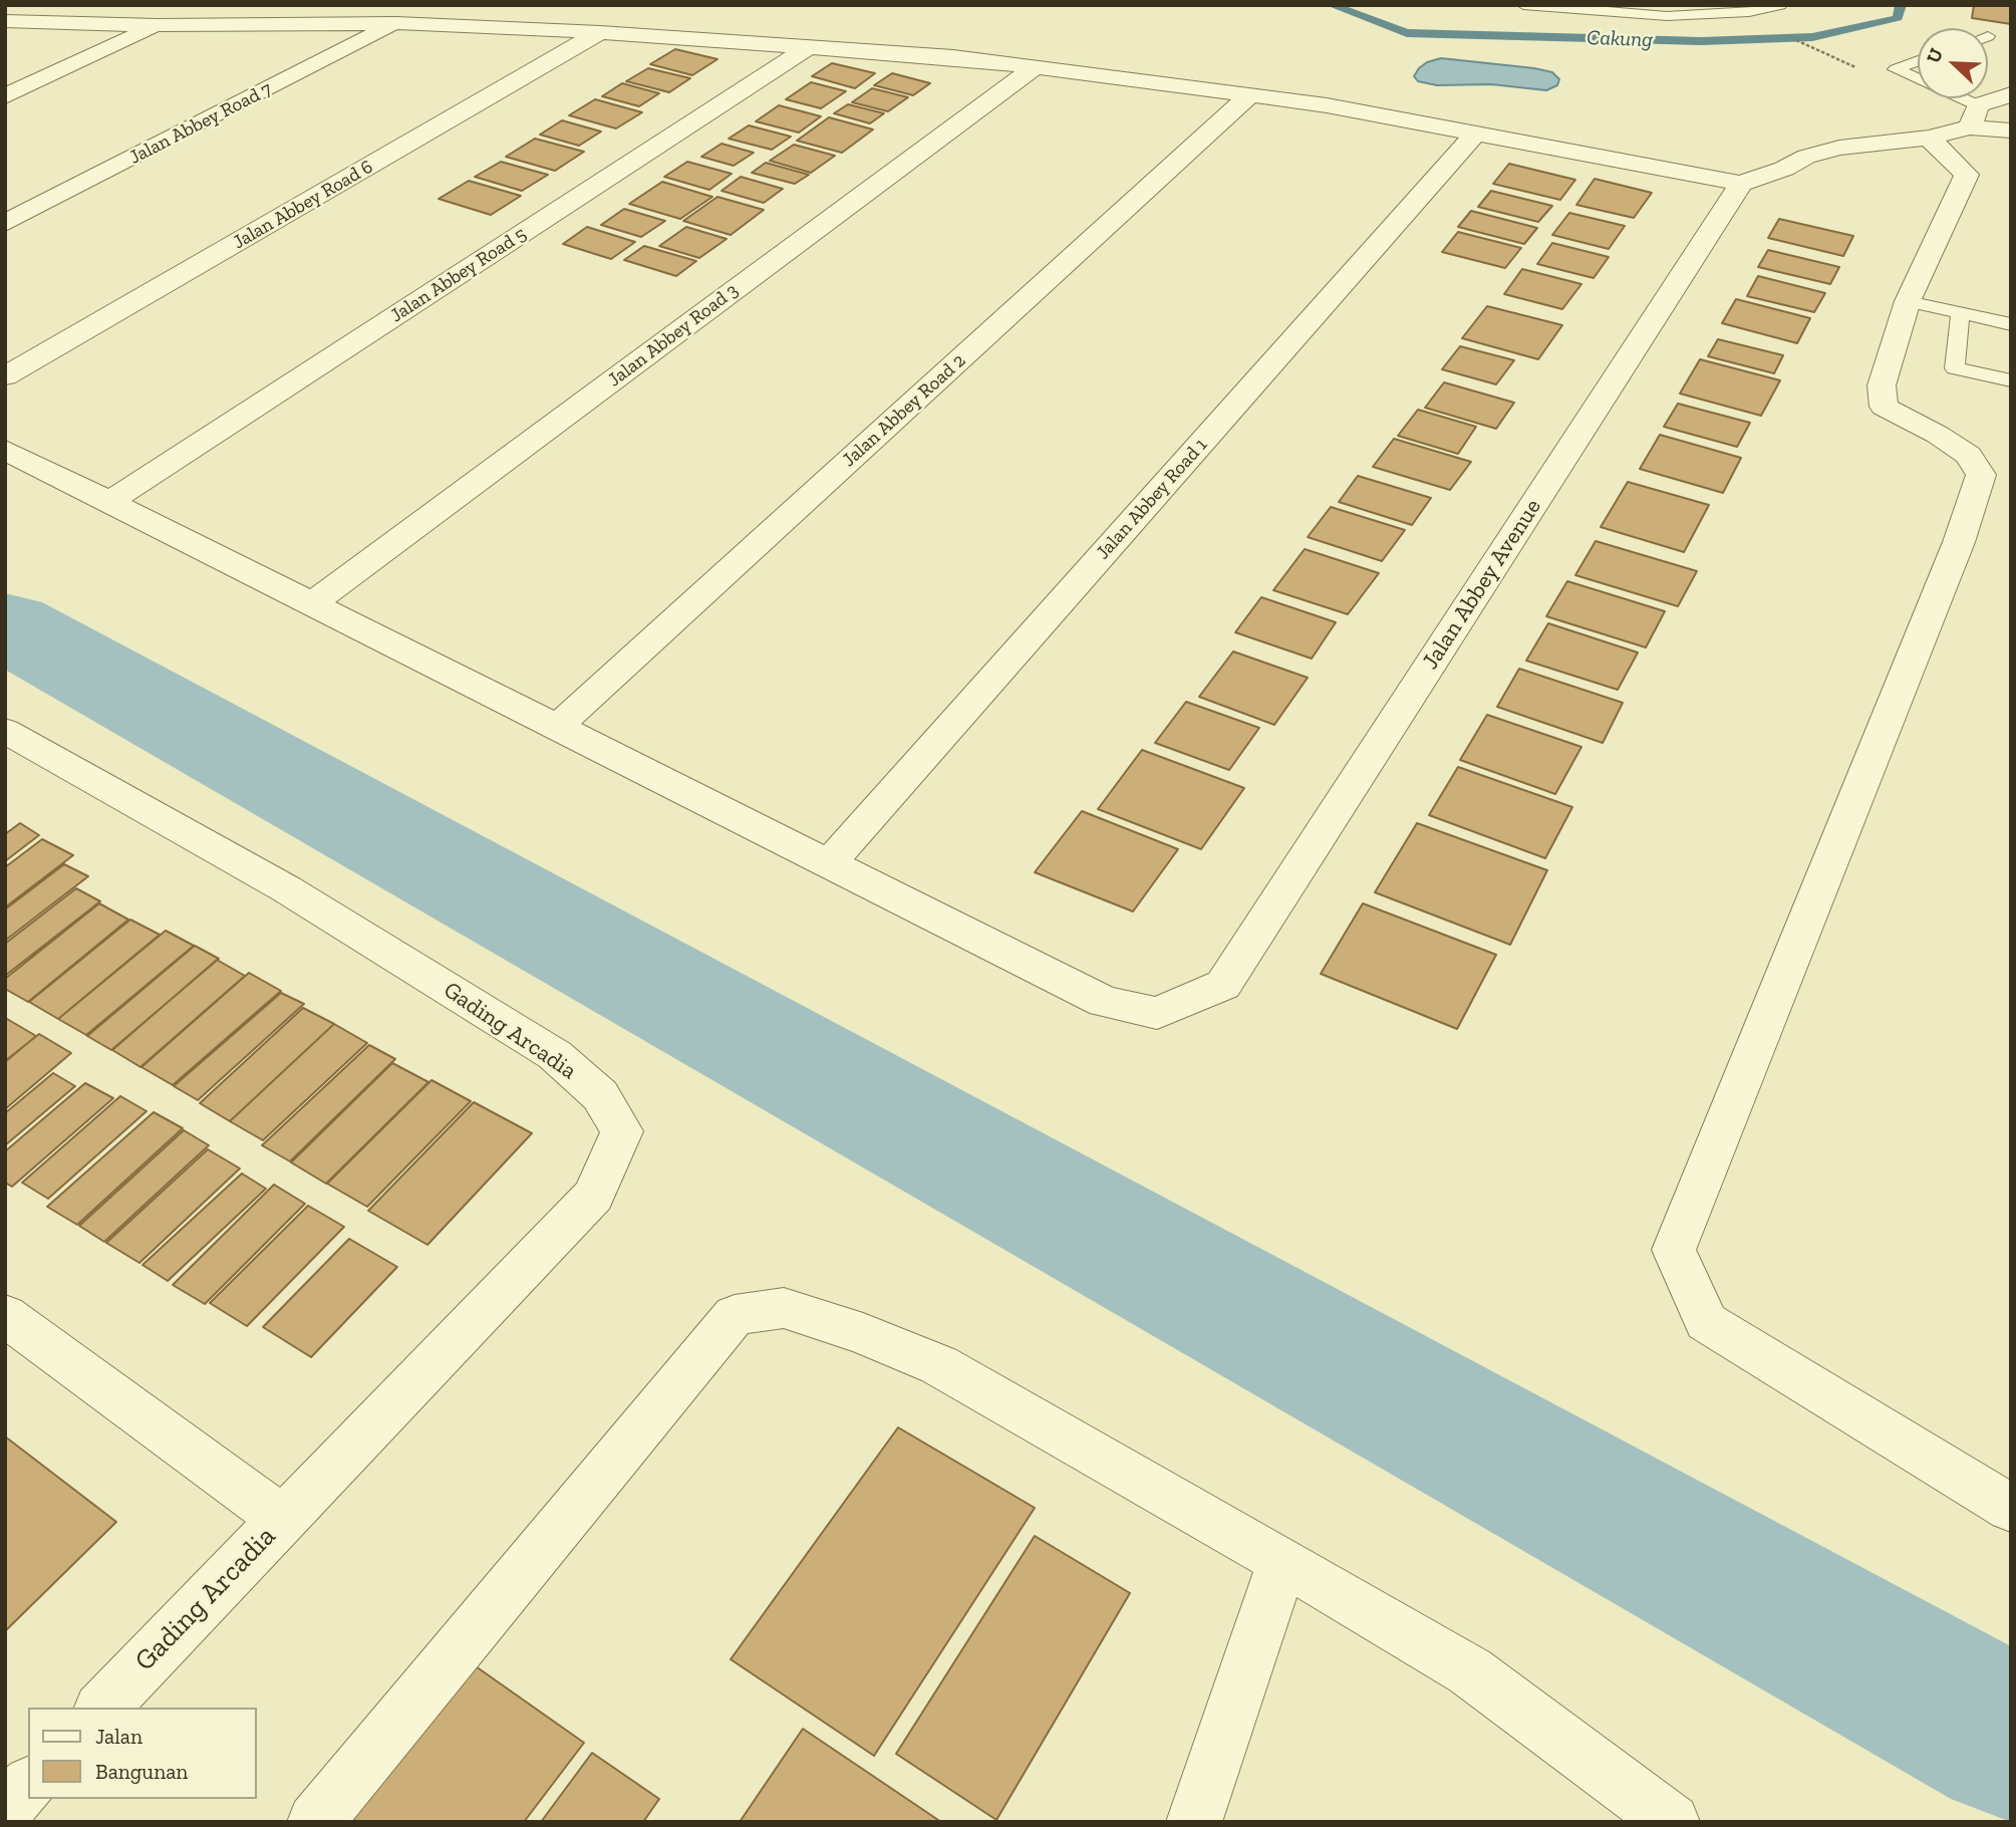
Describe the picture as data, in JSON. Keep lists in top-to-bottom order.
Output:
{
  "streets": {
    "street": [
      "Jalan Abbey Road 7",
      "Jalan Abbey Road 6",
      "Jalan Abbey Road 5",
      "Jalan Abbey Road 3",
      "Jalan Abbey Road 2",
      "Jalan Abbey Road 1",
      "Jalan Abbey Avenue",
      "Gading Arcadia"
    ]
  },
  "crossings": [
    ["Jalan Abbey Road 1", "Jalan Abbey Avenue"]
  ],
  "water": ["Cakung"],
  "legend": ["Jalan", "Bangunan"],
  "north": "top left"
}
